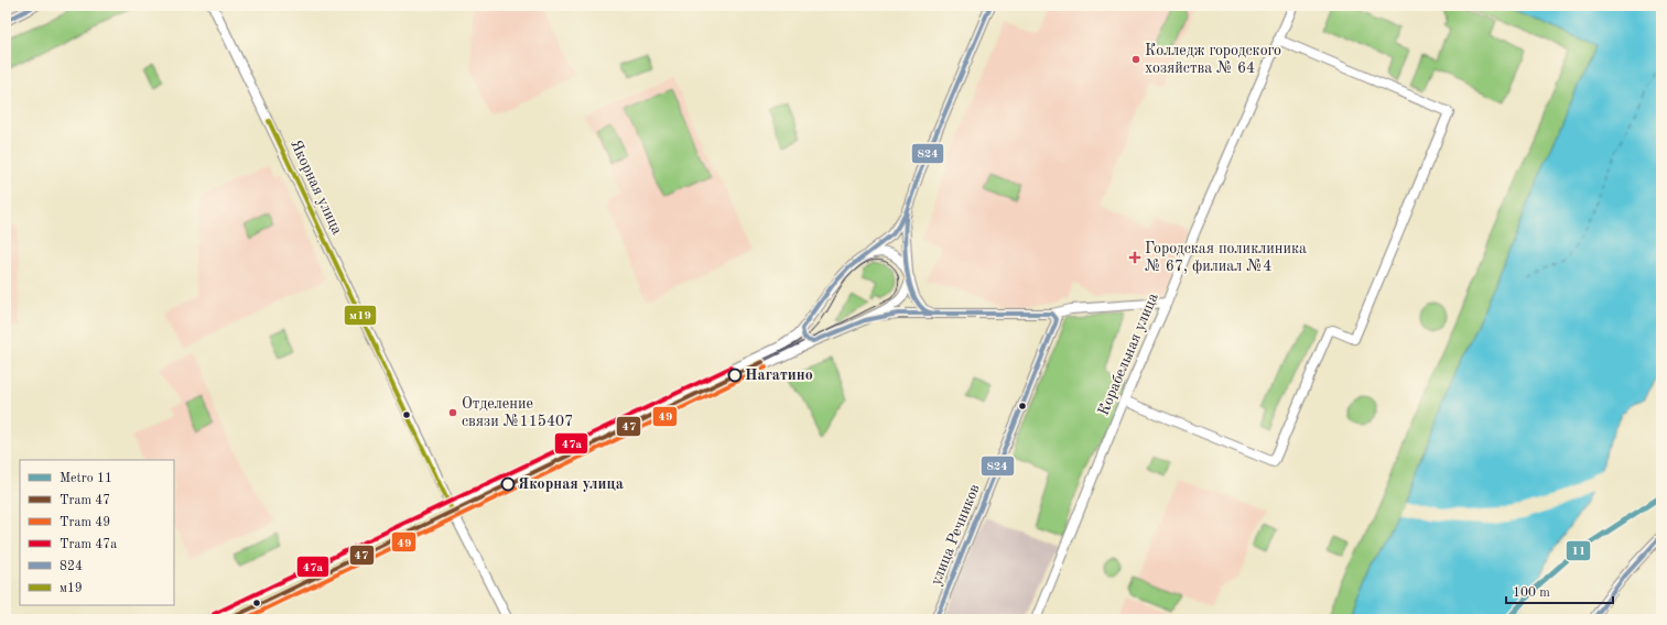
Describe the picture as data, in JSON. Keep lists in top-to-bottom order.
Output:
{
  "streets": {
    "street": ["Якорная улица", "Корабельная улица", "улица Речников"]
  },
  "places": {
    "other": [
      "Колледж городского хозяйства № 64",
      "Нагатино",
      "Отделение связи №115407",
      "Якорная улица"
    ],
    "health": ["Городская поликлиника № 67, филиал №4"]
  },
  "lines": [
    "transit line 824",
    "transit line м19",
    "tram line 47",
    "tram line 49",
    "tram line 47а",
    "metro line 11"
  ],
  "legend": [
    "Metro 11",
    "Tram 47",
    "Tram 49",
    "Tram 47а",
    "824",
    "м19"
  ],
  "scale_bar": "100 m"
}
